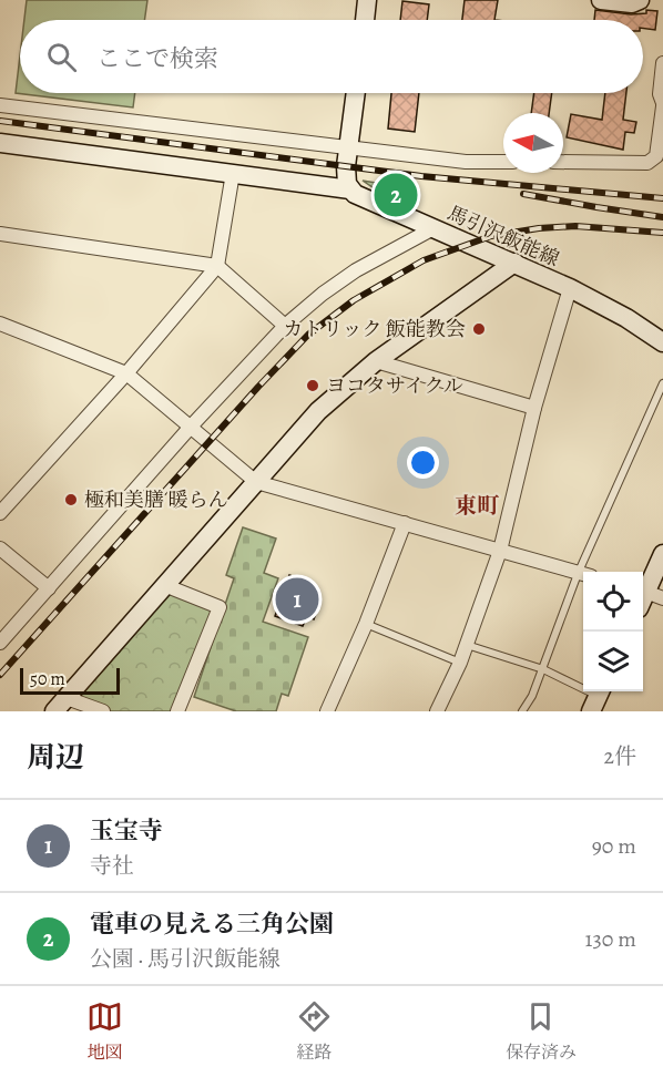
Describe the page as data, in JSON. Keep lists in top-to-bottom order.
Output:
{
  "streets": {
    "street": ["馬引沢飯能線"]
  },
  "districts": ["東町"],
  "places": ["カトリック 飯能教会", "ヨコタサイクル", "極和美膳 暖らん"],
  "scale_bar": "50 m",
  "north": "left",
  "page": {
    "search": "ここで検索",
    "pins": ["2", "1"],
    "scale": "50 m",
    "heading": ["周辺", "2件"],
    "list": [
      {
        "mark": "1",
        "name": "玉宝寺",
        "note": "寺社",
        "value": "90 m"
      },
      {
        "mark": "2",
        "name": "電車の見える三角公園",
        "note": "公園 · 馬引沢飯能線",
        "value": "130 m"
      }
    ],
    "nav": ["地図", "経路", "保存済み"]
  }
}
